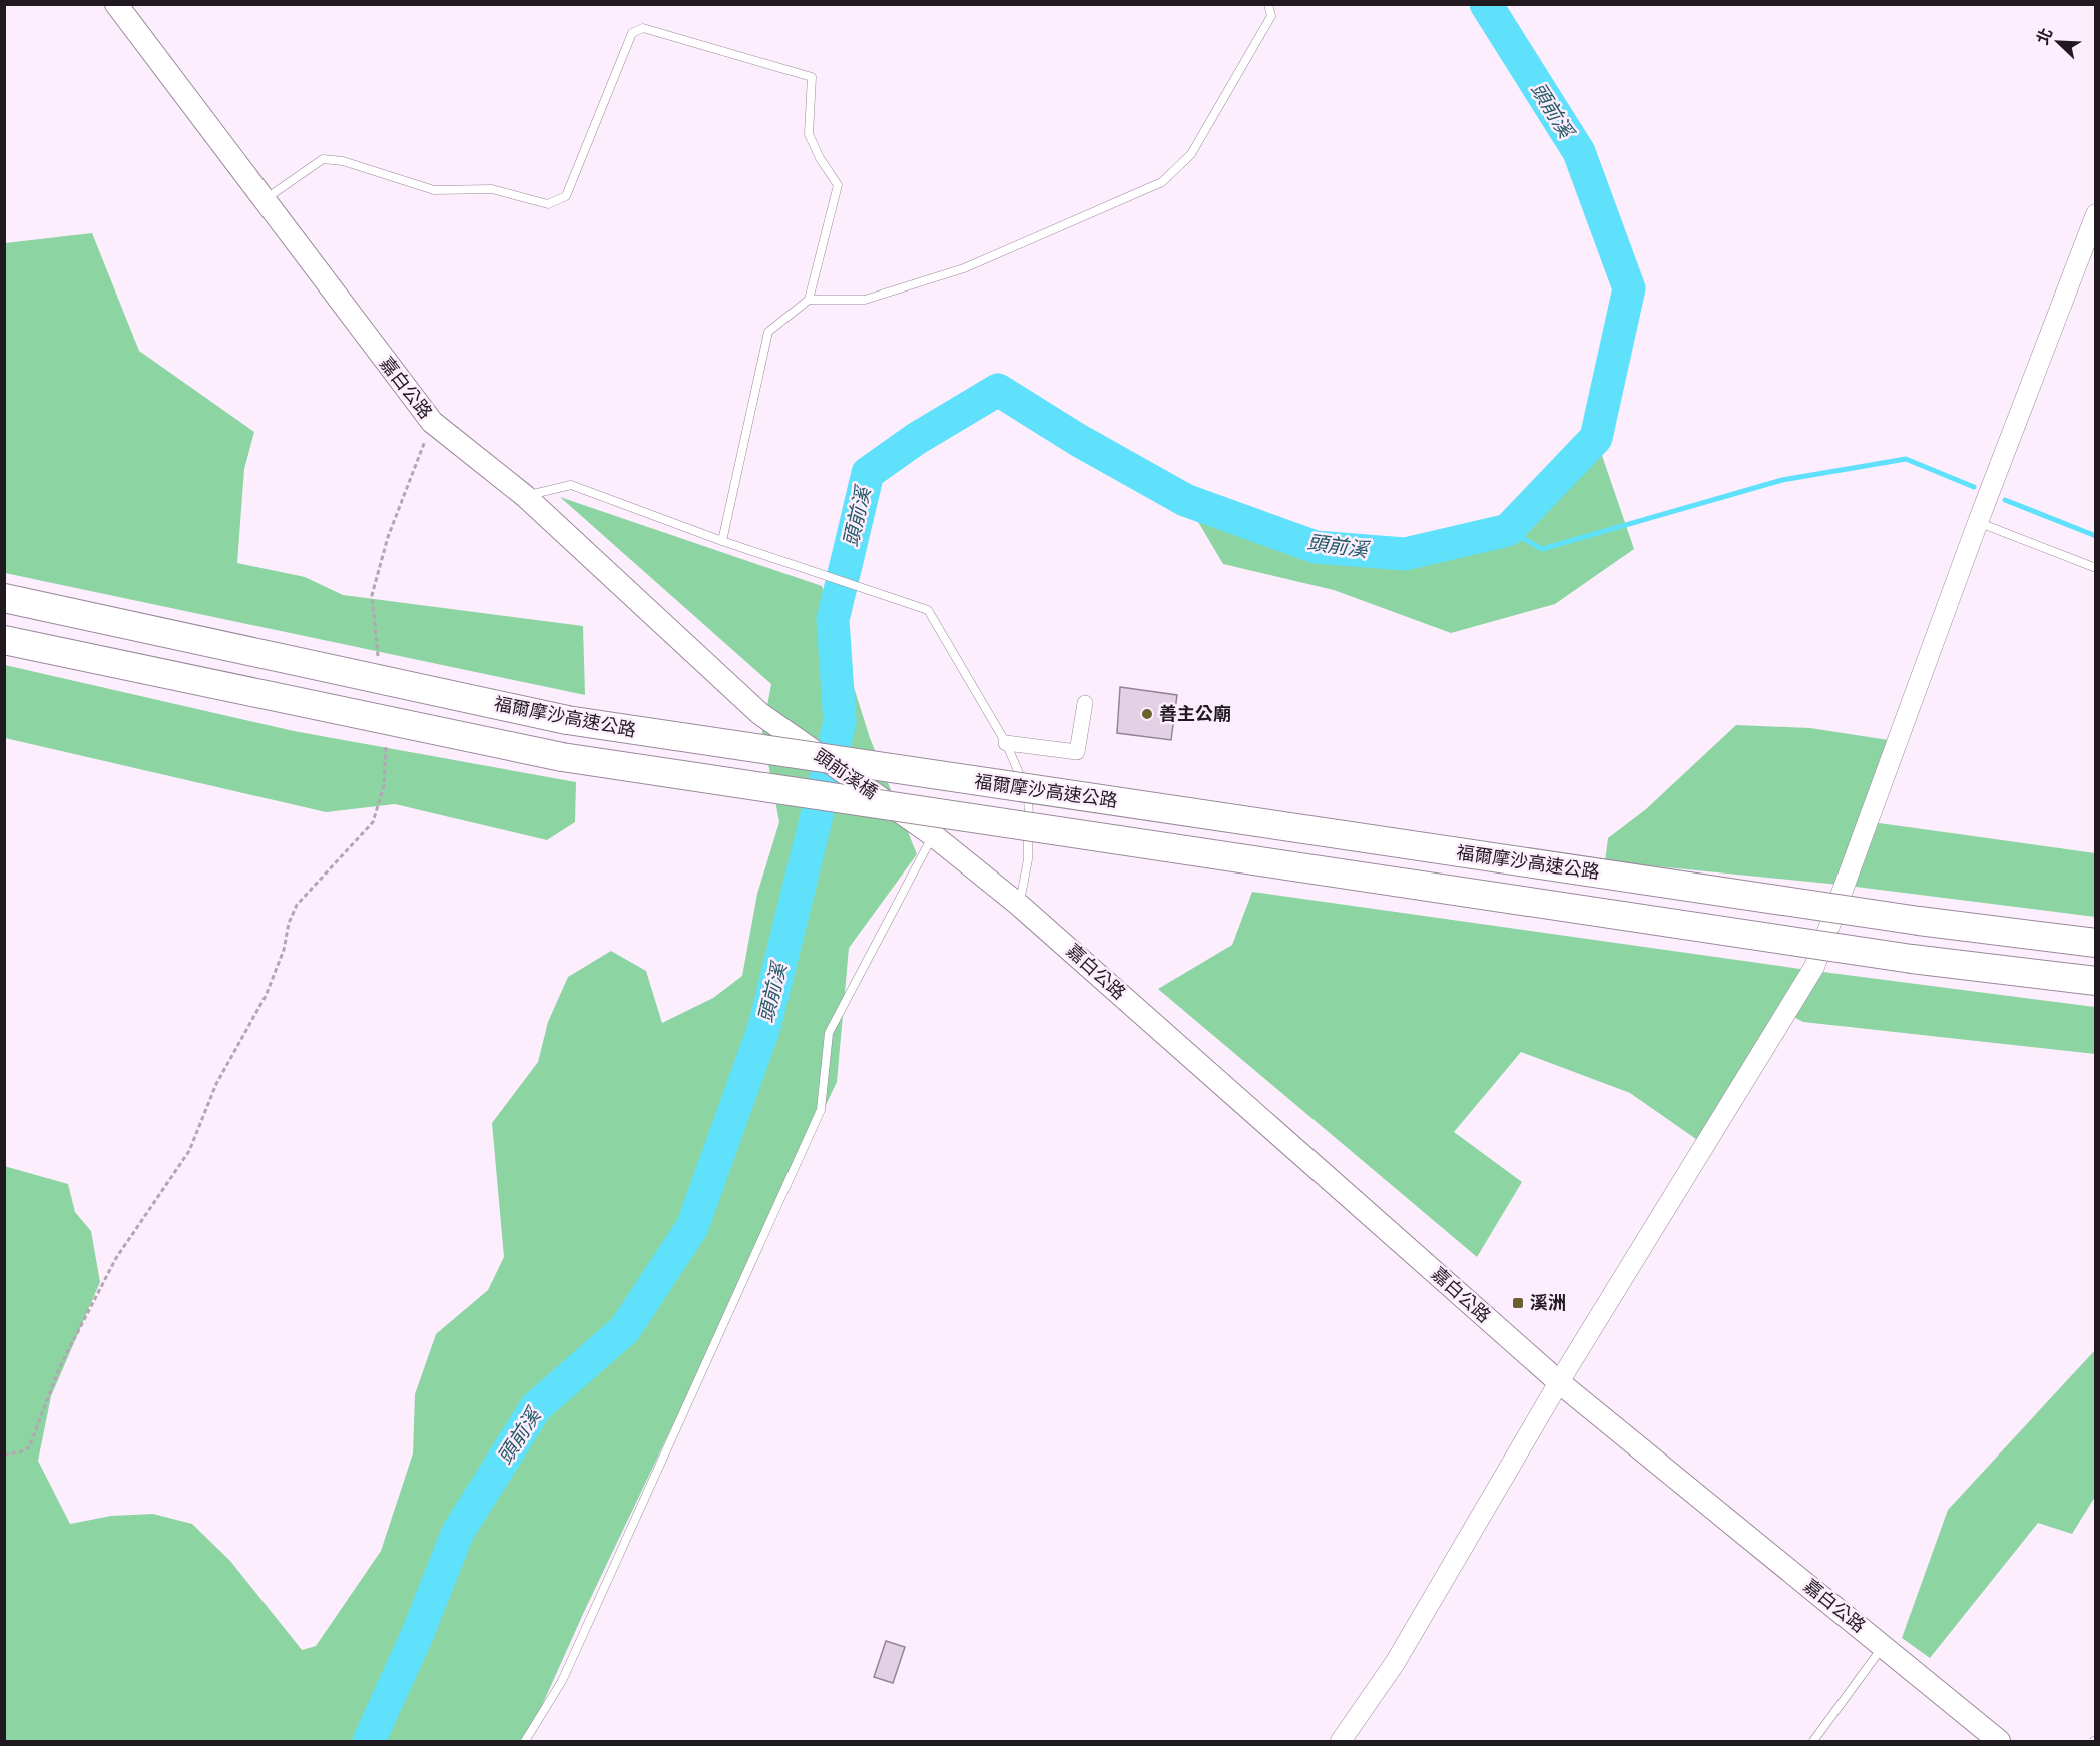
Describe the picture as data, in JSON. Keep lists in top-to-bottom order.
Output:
{
  "streets": {
    "highway": ["福爾摩沙高速公路"],
    "main road": ["嘉白公路", "頭前溪橋"]
  },
  "crossings": [
    ["嘉白公路", "頭前溪橋"]
  ],
  "water": ["頭前溪"],
  "places": {
    "other": ["善主公廟"],
    "transit": ["溪洲"]
  },
  "north": "top left"
}
